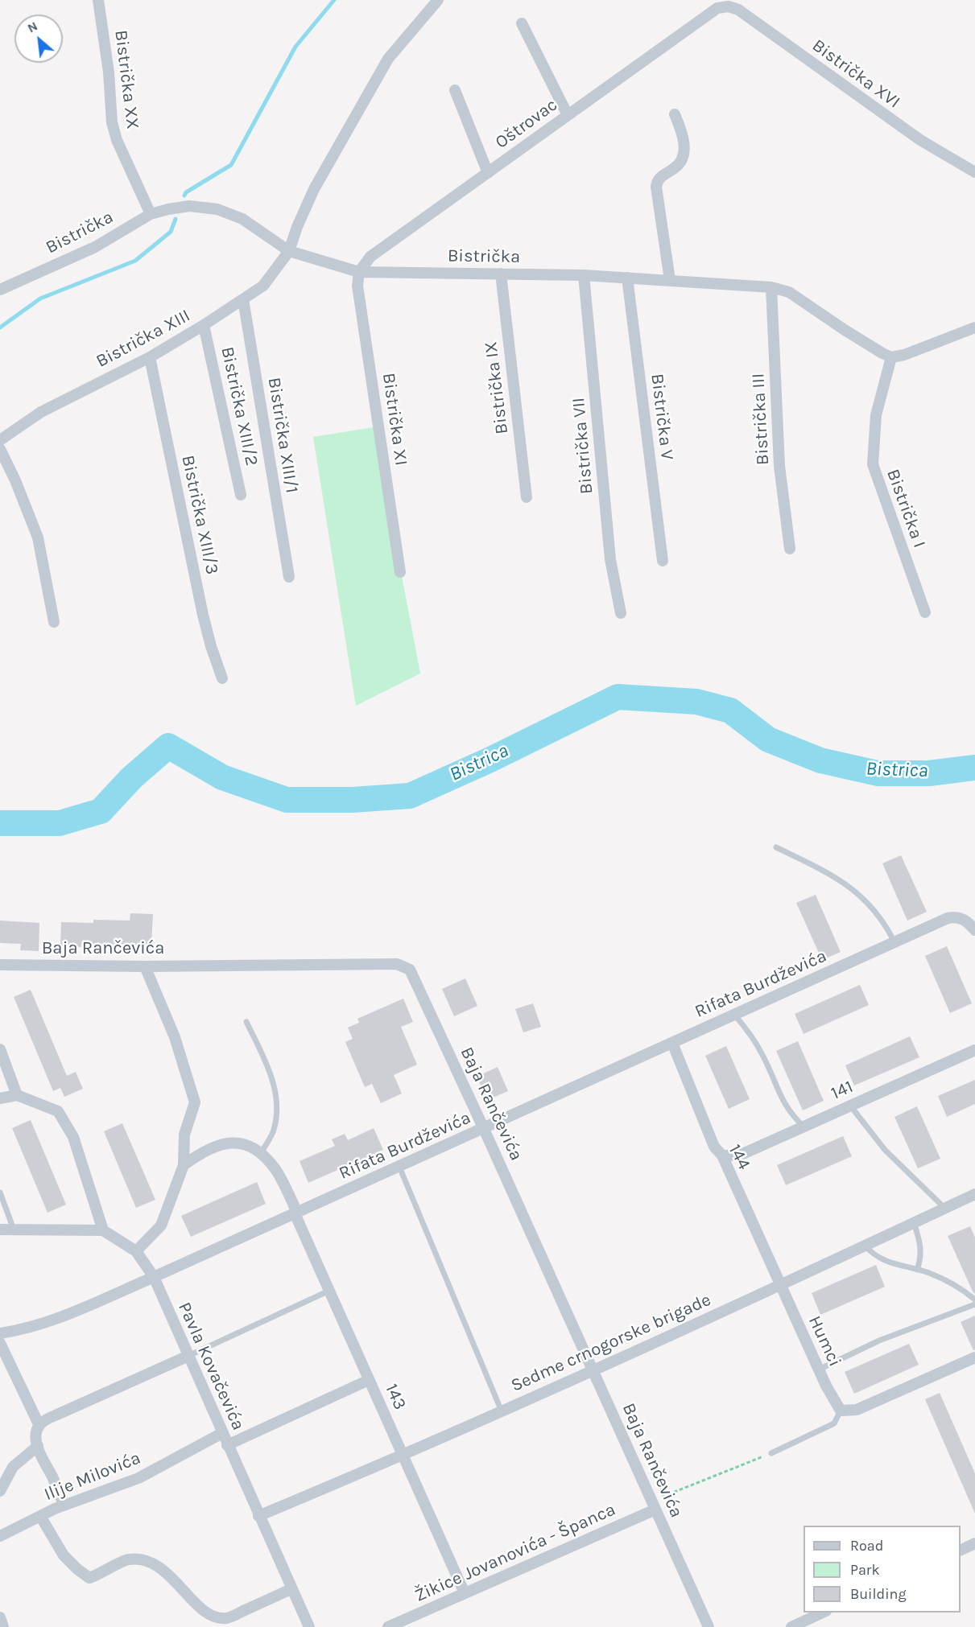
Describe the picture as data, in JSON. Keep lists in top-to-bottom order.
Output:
{
  "streets": {
    "street": [
      "Bistrička XVI",
      "Bistrička XX",
      "Oštrovac",
      "Bistrička",
      "Bistrička XIII",
      "Bistrička IX",
      "Bistrička XIII/2",
      "Bistrička V",
      "Bistrička XI",
      "Bistrička III",
      "Bistrička XIII/1",
      "Bistrička VII",
      "Bistrička I",
      "Bistrička XIII/3",
      "Baja Rančevića",
      "Rifata Burdževića",
      "141",
      "144",
      "Humci",
      "Sedme crnogorske brigade",
      "Pavla Kovačevića",
      "143",
      "Ilije Milovića",
      "Žikice Jovanovića - Španca"
    ]
  },
  "crossings": [
    ["Bistrička XVI", "Oštrovac"],
    ["Bistrička XX", "Bistrička"],
    ["Oštrovac", "Bistrička"],
    ["Oštrovac", "Bistrička XI"],
    ["Bistrička", "Bistrička XIII"],
    ["Bistrička", "Bistrička IX"],
    ["Bistrička", "Bistrička V"],
    ["Bistrička", "Bistrička XI"],
    ["Bistrička", "Bistrička III"],
    ["Bistrička", "Bistrička VII"],
    ["Bistrička", "Bistrička I"],
    ["Bistrička XIII", "Bistrička XIII/2"],
    ["Bistrička XIII", "Bistrička XIII/1"],
    ["Bistrička XIII", "Bistrička XIII/3"],
    ["Baja Rančevića", "Rifata Burdževića"],
    ["Baja Rančevića", "Sedme crnogorske brigade"],
    ["Baja Rančevića", "Žikice Jovanovića - Španca"],
    ["Rifata Burdževića", "144"],
    ["Rifata Burdževića", "Pavla Kovačevića"],
    ["Rifata Burdževića", "143"],
    ["141", "144"],
    ["144", "Humci"],
    ["144", "Sedme crnogorske brigade"],
    ["Humci", "Sedme crnogorske brigade"],
    ["Sedme crnogorske brigade", "Pavla Kovačevića"],
    ["Sedme crnogorske brigade", "143"],
    ["Pavla Kovačevića", "Ilije Milovića"],
    ["143", "Žikice Jovanovića - Španca"]
  ],
  "water": ["Bistrica"],
  "legend": ["Road", "Park", "Building"],
  "north": "top left"
}
